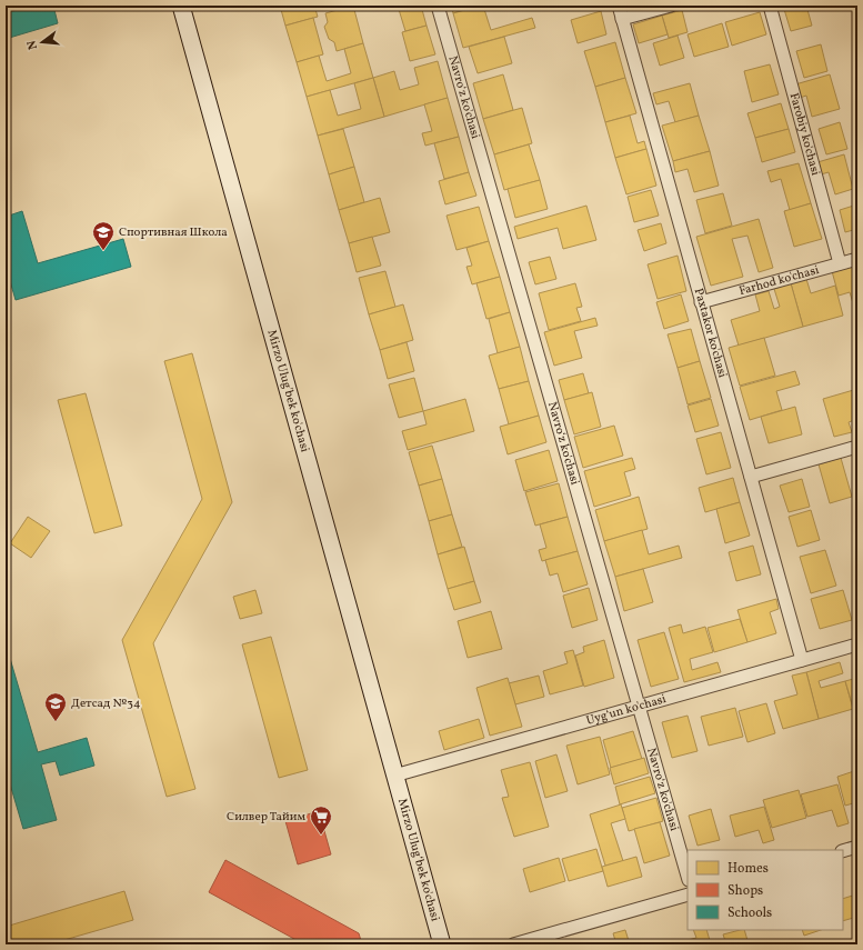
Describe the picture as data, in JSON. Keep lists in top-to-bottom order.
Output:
{
  "streets": {
    "main road": ["Mirzo Ulug'bek ko'chasi", "Mirzo Ulug‘bek ko'chasi"],
    "street": [
      "Navro‘z ko'chasi",
      "Farobiy ko'chasi",
      "Farhod ko'chasi",
      "Paxtakor ko'chasi",
      "Uyg‘un ko'chasi"
    ]
  },
  "crossings": [
    ["Navro‘z ko'chasi", "Uyg‘un ko'chasi"],
    ["Farobiy ko'chasi", "Farhod ko'chasi"],
    ["Farhod ko'chasi", "Paxtakor ko'chasi"],
    ["Paxtakor ko'chasi", "Uyg‘un ko'chasi"],
    ["Mirzo Ulug'bek ko'chasi", "Uyg‘un ko'chasi"],
    ["Mirzo Ulug'bek ko'chasi", "Mirzo Ulug‘bek ko'chasi"],
    ["Uyg‘un ko'chasi", "Mirzo Ulug‘bek ko'chasi"]
  ],
  "places": {
    "school or university": ["Спортивная Школа", "Детсад №34"],
    "supermarket": ["Силвер Тайим"]
  },
  "legend": ["Homes", "Shops", "Schools"],
  "north": "left"
}
